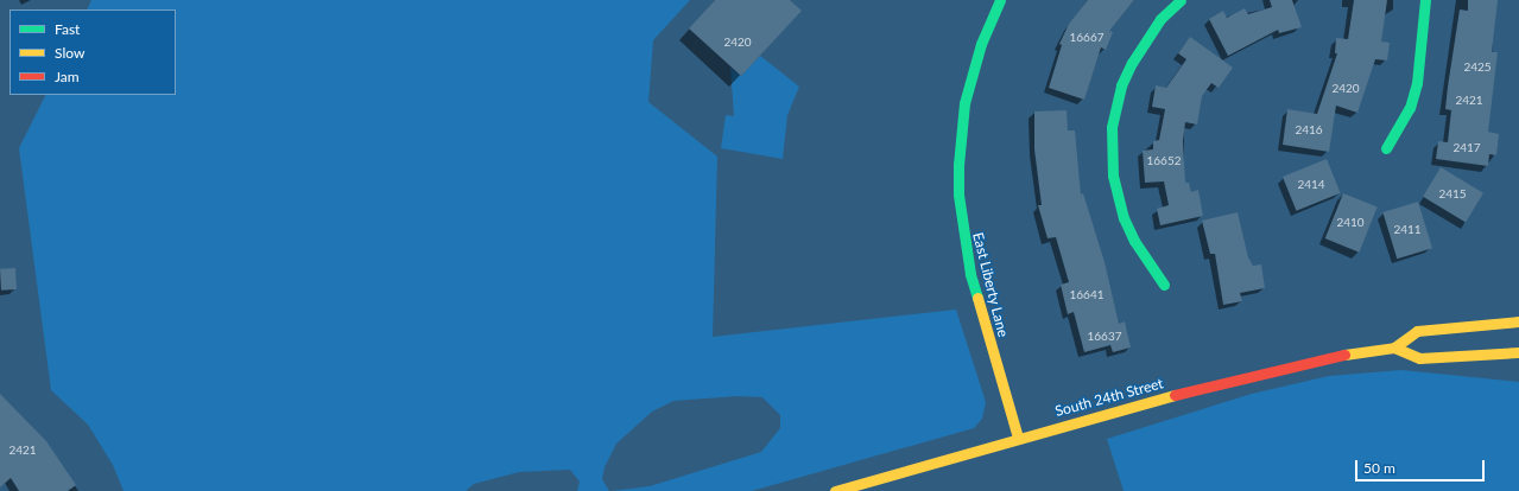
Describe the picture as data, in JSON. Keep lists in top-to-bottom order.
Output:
{
  "streets": {
    "street": ["East Liberty Lane", "South 24th Street"]
  },
  "crossings": [
    ["East Liberty Lane", "South 24th Street"]
  ],
  "house_numbers": [
    "16667",
    "2420",
    "2425",
    "2420",
    "2421",
    "2416",
    "2417",
    "16652",
    "2414",
    "2415",
    "2410",
    "2411",
    "16641",
    "16637",
    "2421"
  ],
  "legend": ["Fast", "Slow", "Jam"],
  "scale_bar": "50 m"
}
